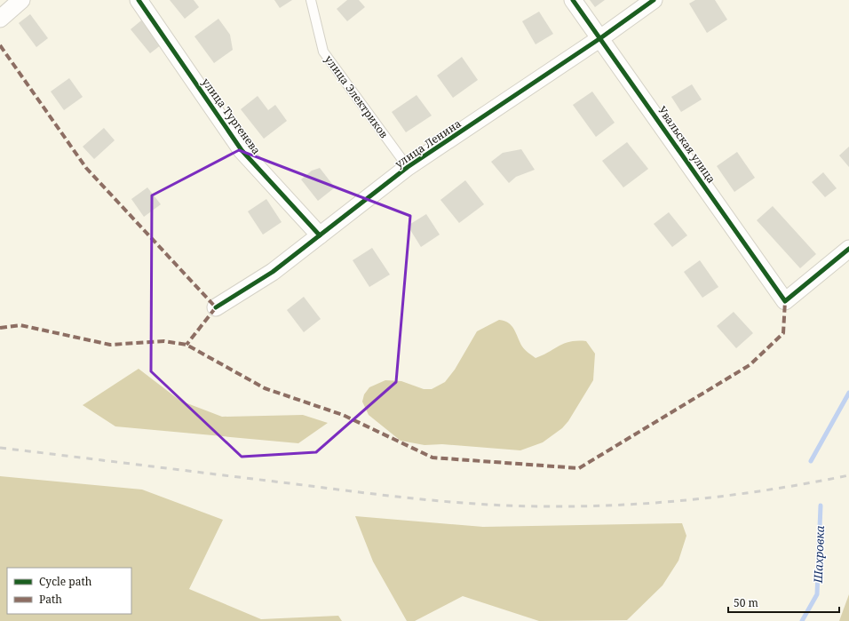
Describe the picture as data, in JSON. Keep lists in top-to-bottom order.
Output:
{
  "streets": {
    "street": ["улица Тургенева", "улица Ленина", "Увальская улица"],
    "lane": ["улица Электриков"]
  },
  "crossings": [
    ["улица Электриков", "улица Ленина"],
    ["улица Тургенева", "улица Ленина"],
    ["улица Ленина", "Увальская улица"]
  ],
  "water": ["Шахровка"],
  "legend": ["Cycle path", "Path"],
  "scale_bar": "50 m"
}
